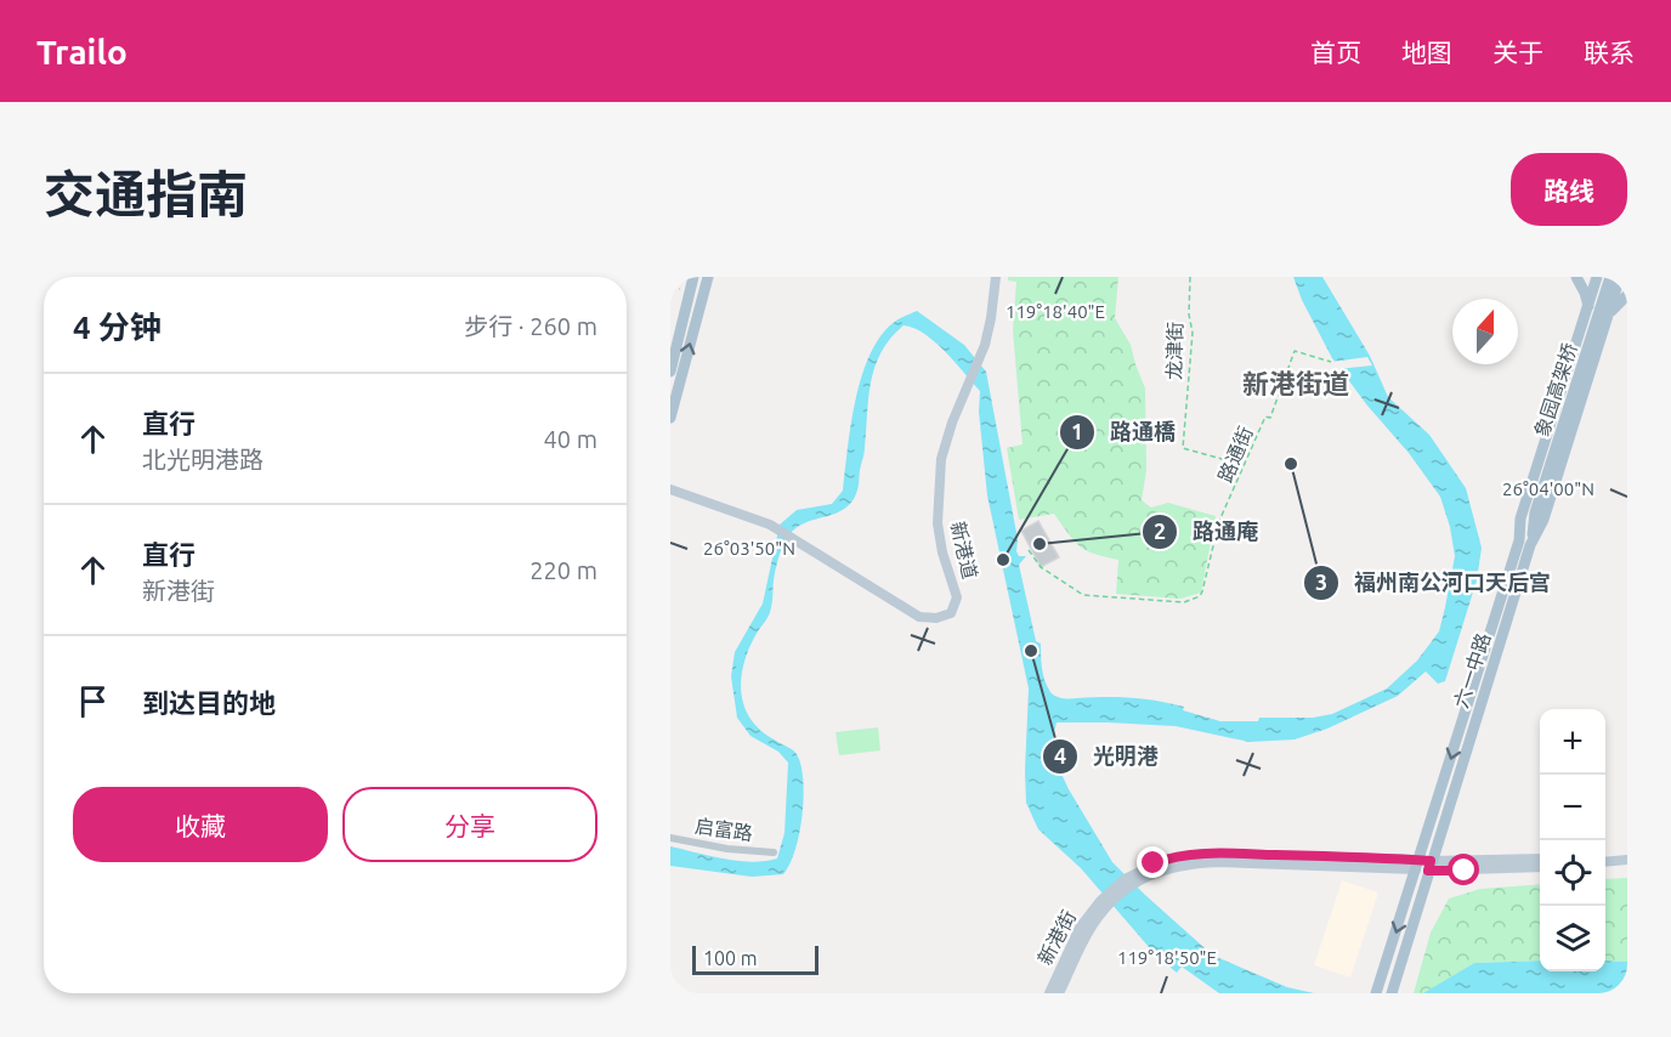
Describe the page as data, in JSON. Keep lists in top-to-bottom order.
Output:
{
  "streets": {
    "main road": ["象园高架桥", "六一中路"],
    "street": ["新港道", "启富路", "新港街"],
    "path": ["龙津街", "路通街"]
  },
  "crossings": [
    ["龙津街", "路通街"],
    ["象园高架桥", "六一中路"]
  ],
  "districts": ["新港街道"],
  "places": [
    "福州南公河口天后宫",
    "路通庵",
    "路通橋",
    "光明港"
  ],
  "scale_bar": "100 m",
  "north": "top",
  "page": {
    "header": "Trailo",
    "nav": [
      "首页",
      "地图",
      "关于",
      "联系"
    ],
    "title": "交通指南",
    "buttons": [
      "路线",
      ["收藏", "分享"]
    ],
    "heading": ["4 分钟", "步行 · 260 m"],
    "list": [
      ["直行", "北光明港路", "40 m"],
      ["直行", "新港街", "220 m"],
      "到达目的地"
    ],
    "map_buttons": ["+", "−"],
    "scale": "100 m"
  },
  "coordinates": [
    "119°18'40\"E",
    "26°04'00\"N",
    "26°03'50\"N",
    "119°18'50\"E"
  ]
}
